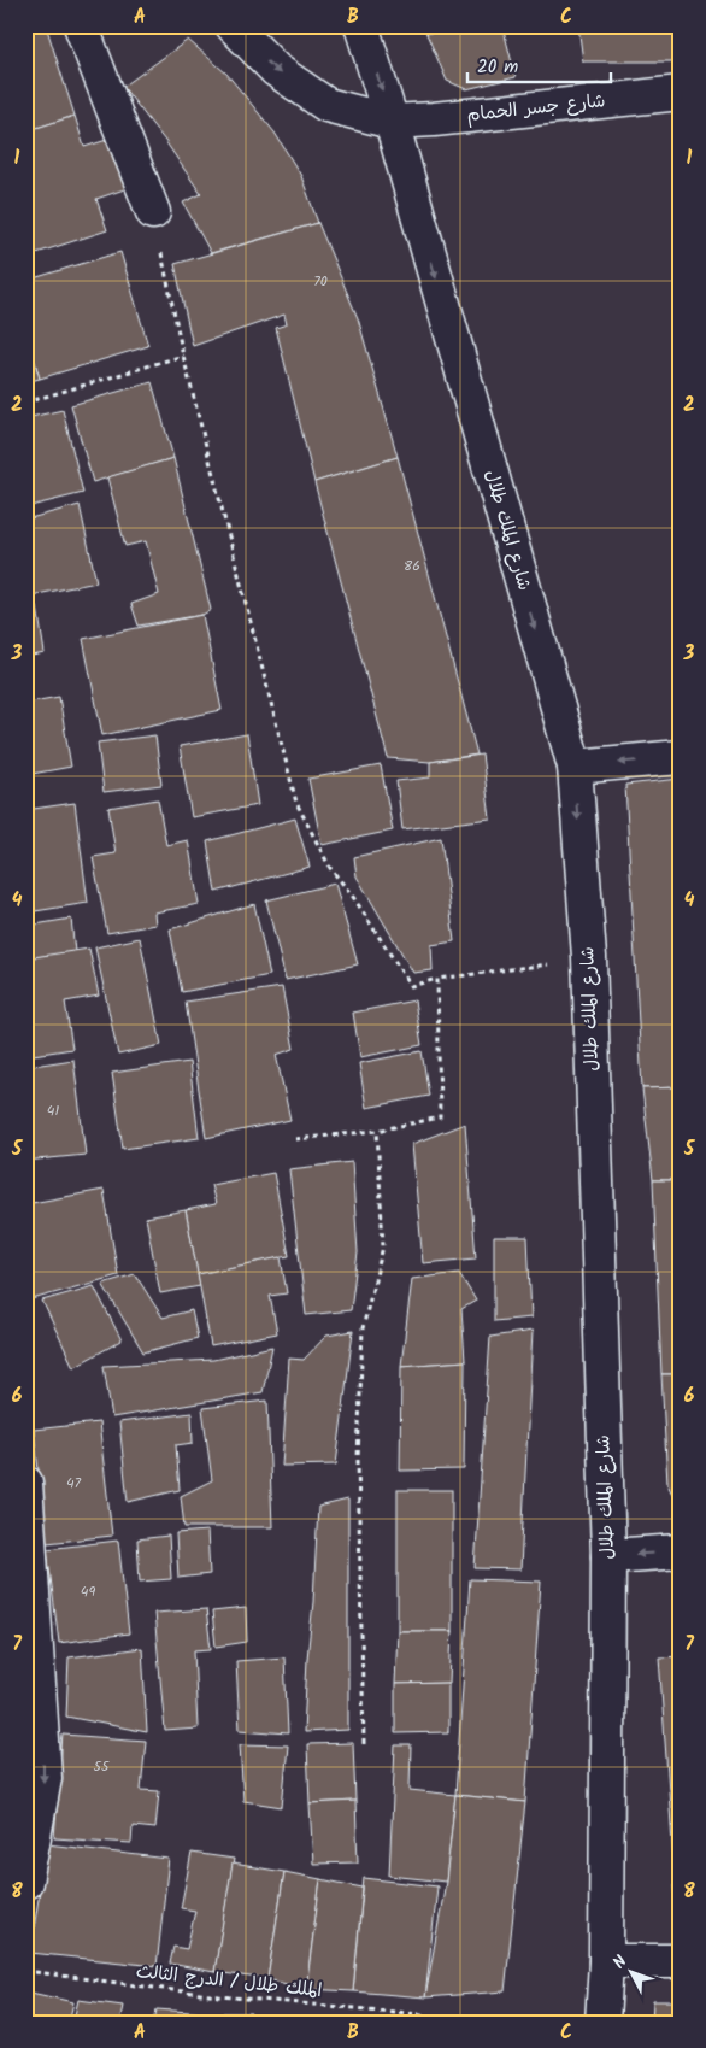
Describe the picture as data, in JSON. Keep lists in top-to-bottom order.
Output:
{
  "streets": {
    "main road": ["شارع جسر الحمام", "شارع الملك طلال"],
    "path": ["الملك طلال / الدرج الثالث"]
  },
  "crossings": [
    ["شارع جسر الحمام", "شارع الملك طلال"]
  ],
  "one_way": ["شارع جسر الحمام", "شارع الملك طلال"],
  "house_numbers": [
    "70",
    "86",
    "41",
    "47",
    "49",
    "55"
  ],
  "scale_bar": "20 m",
  "north": "top left",
  "grid": {
    "columns": ["A", "B", "C"],
    "rows": [
      "1",
      "2",
      "3",
      "4",
      "5",
      "6",
      "7",
      "8"
    ]
  }
}
